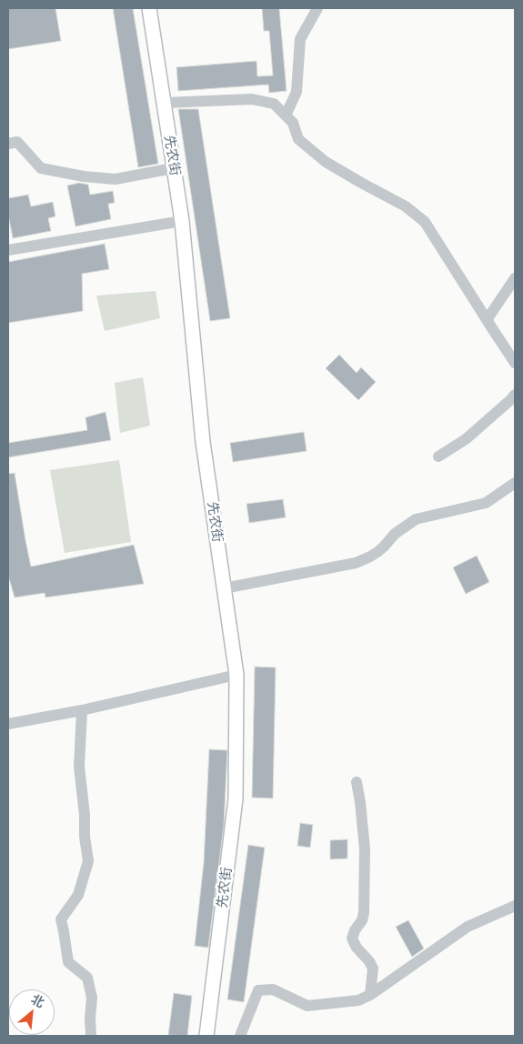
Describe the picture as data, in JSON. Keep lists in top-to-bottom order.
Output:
{
  "streets": {
    "main road": ["先农街"]
  },
  "north": "top right"
}
